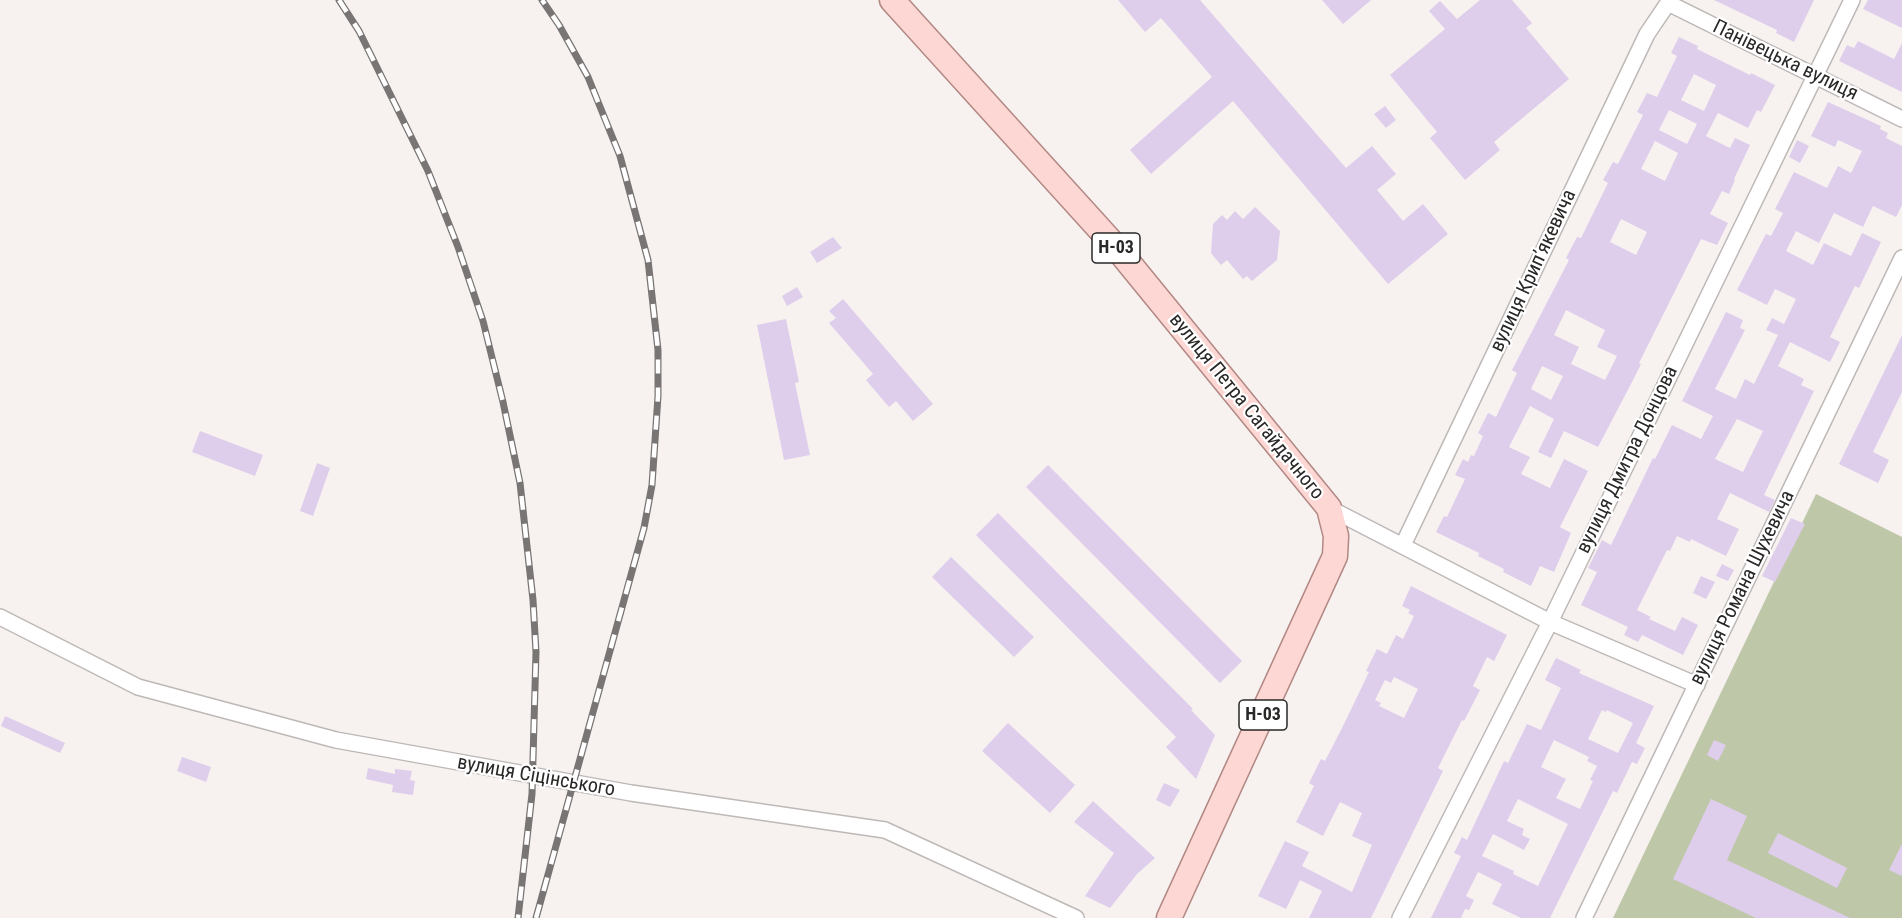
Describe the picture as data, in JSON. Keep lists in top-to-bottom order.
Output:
{
  "streets": {
    "main road": ["Н-03", "вулиця Петра Сагайдачного"],
    "street": [
      "Панівецька вулиця",
      "вулиця Крипʼякевича",
      "вулиця Дмитра Донцова",
      "вулиця Романа Шухевича",
      "вулиця Сіцінського"
    ]
  },
  "crossings": [
    ["Панівецька вулиця", "вулиця Крипʼякевича"],
    ["Панівецька вулиця", "вулиця Дмитра Донцова"],
    ["Н-03", "вулиця Петра Сагайдачного"],
    ["вулиця Крипʼякевича", "вулиця Петра Сагайдачного"],
    ["вулиця Петра Сагайдачного", "вулиця Дмитра Донцова"],
    ["вулиця Петра Сагайдачного", "вулиця Романа Шухевича"]
  ]
}
